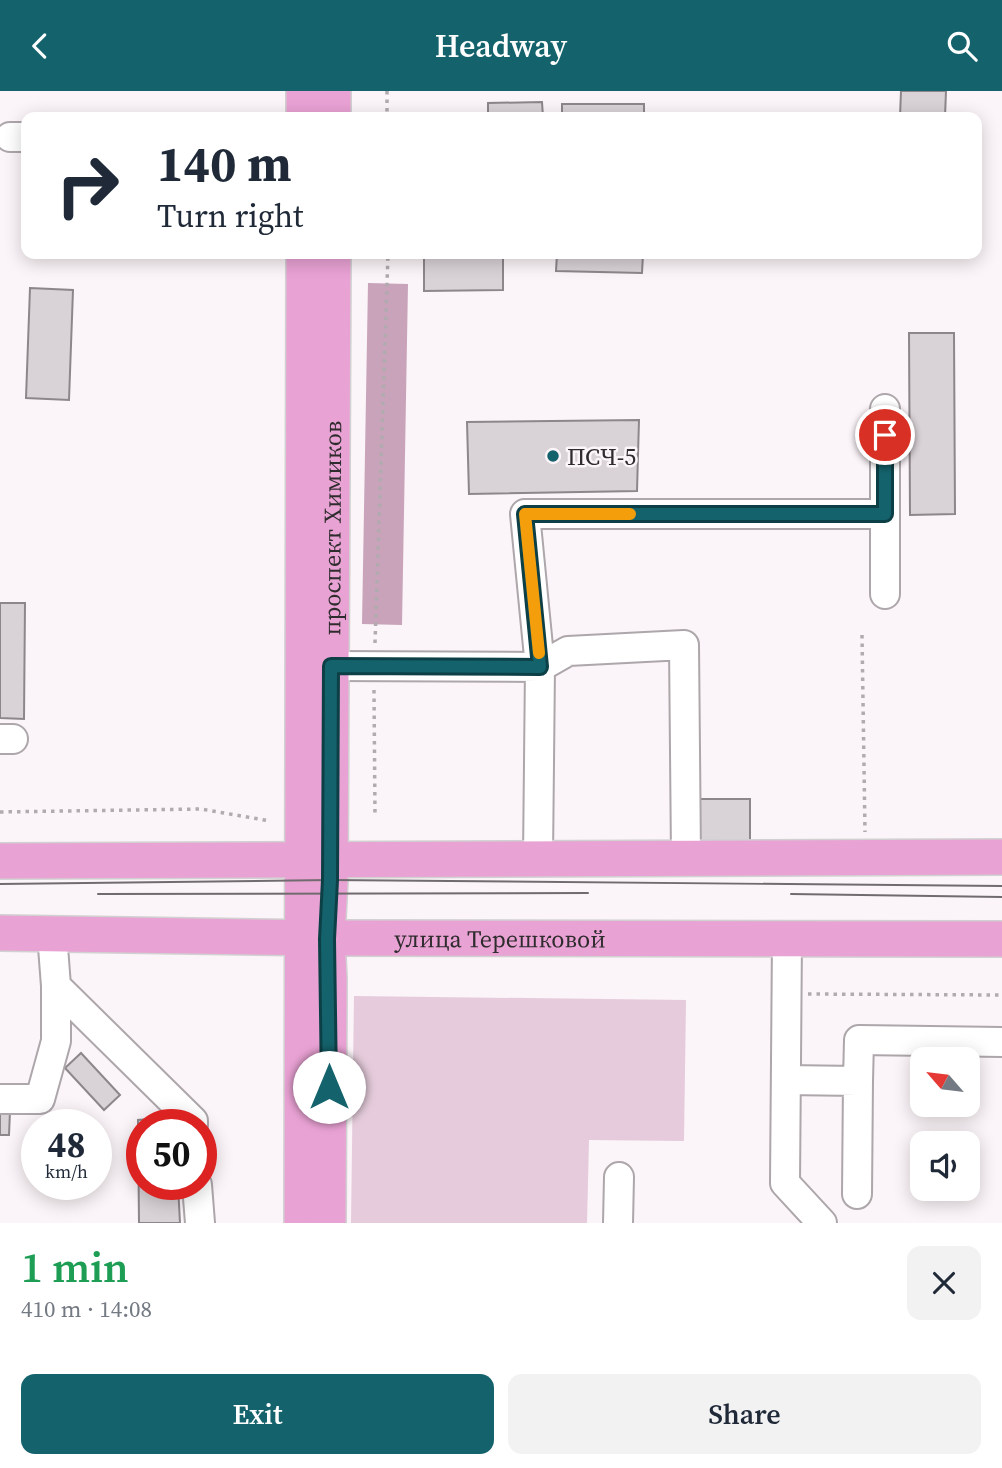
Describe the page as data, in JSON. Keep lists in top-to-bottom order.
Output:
{
  "streets": {
    "main road": ["проспект Химиков", "улица Терешковой"]
  },
  "crossings": [
    ["проспект Химиков", "улица Терешковой"]
  ],
  "places": ["ПСЧ-5"],
  "north": "top left",
  "page": {
    "header": "Headway",
    "turn": ["140 m", "Turn right"],
    "speed": "48 km/h",
    "limit": "50",
    "heading": ["1 min", "410 m · 14:08"],
    "buttons": ["Exit", "Share"]
  }
}
